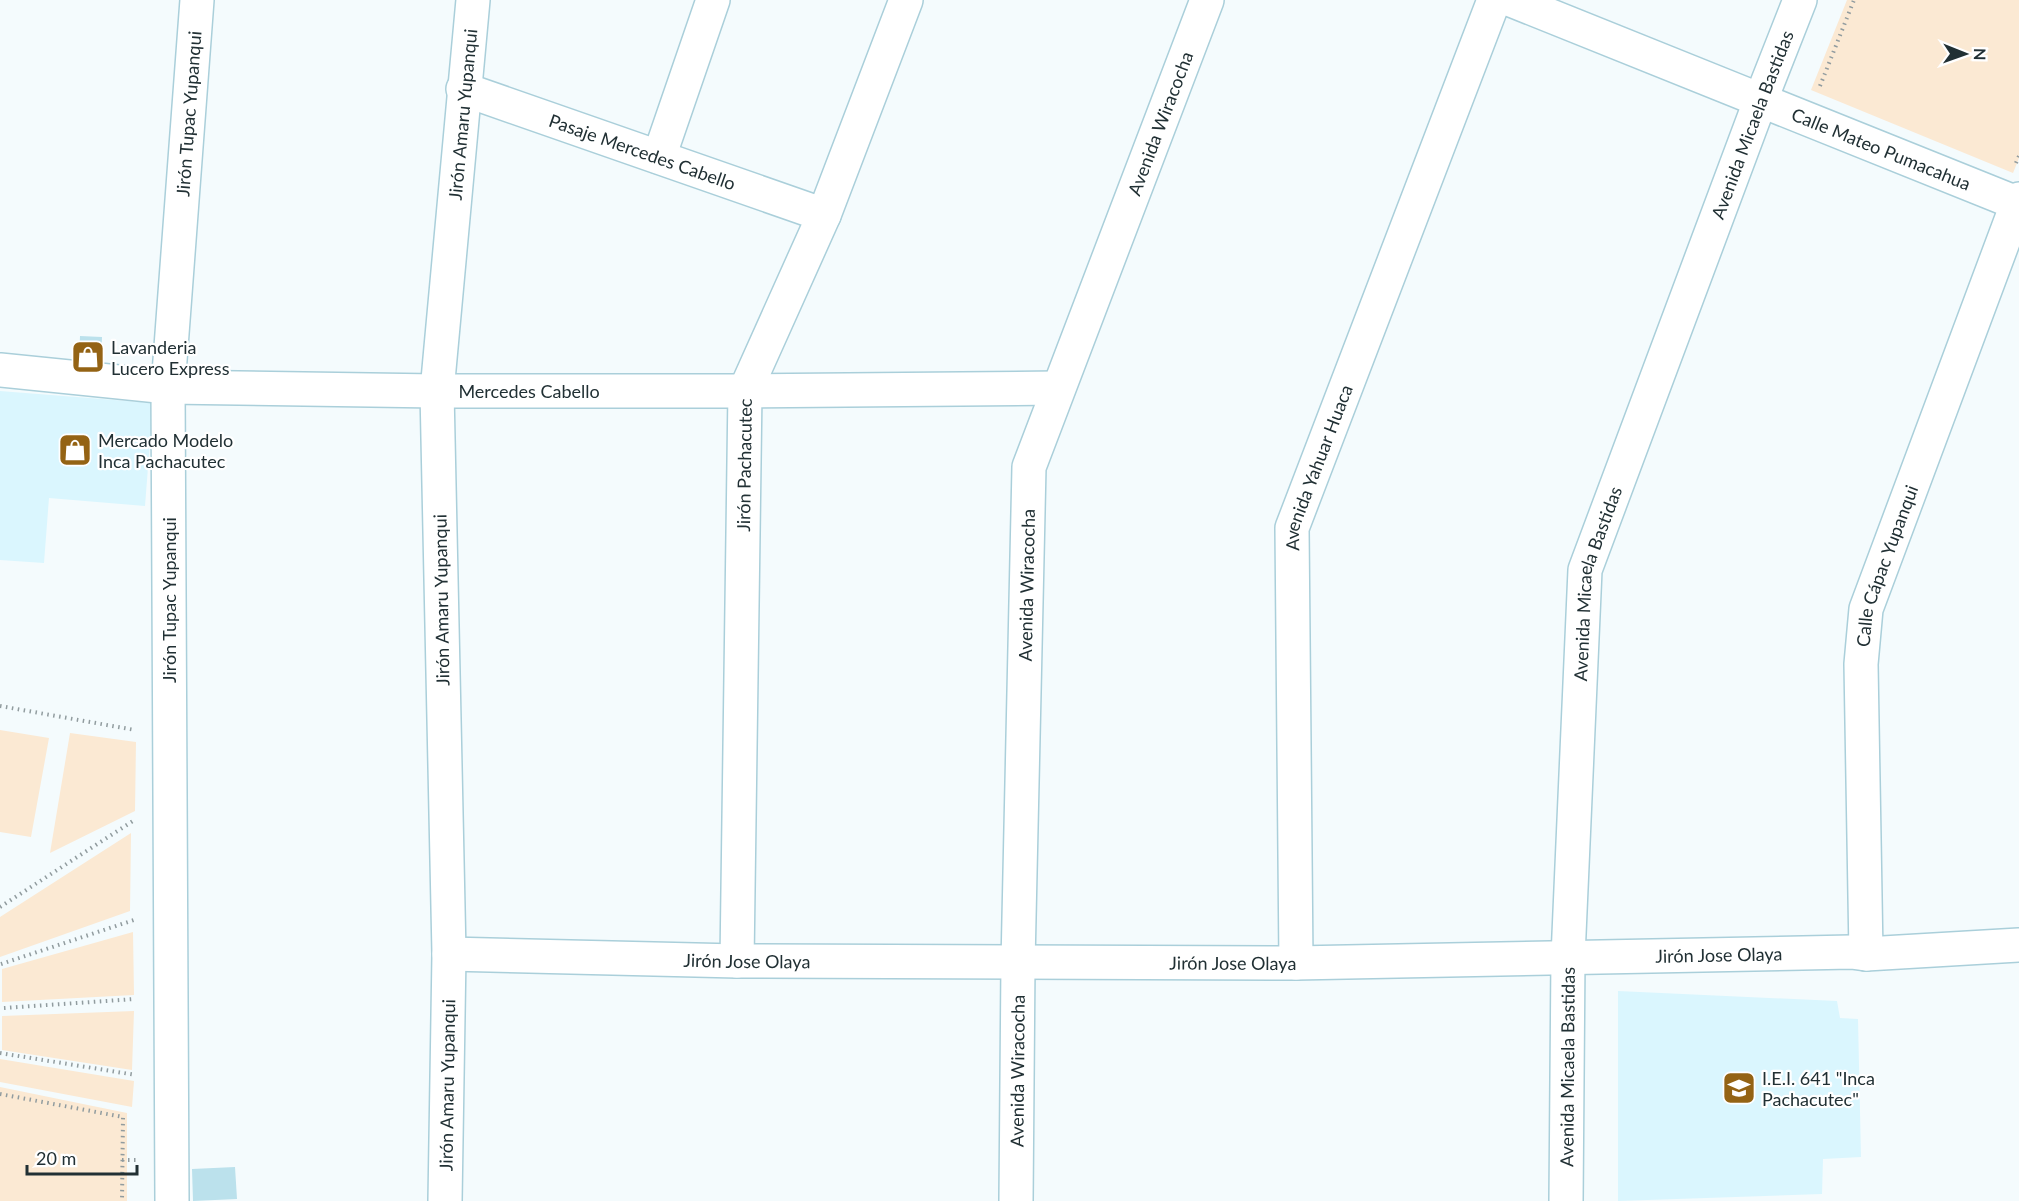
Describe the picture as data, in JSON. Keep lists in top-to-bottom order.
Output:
{
  "streets": {
    "street": [
      "Jirón Tupac Yupanqui",
      "Jirón Amaru Yupanqui",
      "Avenida Wiracocha",
      "Avenida Micaela Bastidas",
      "Calle Mateo Pumacahua",
      "Pasaje Mercedes Cabello",
      "Mercedes Cabello",
      "Jirón Pachacutec",
      "Avenida Yahuar Huaca",
      "Calle Cápac Yupanqui",
      "Jirón Jose Olaya"
    ]
  },
  "crossings": [
    ["Jirón Tupac Yupanqui", "Mercedes Cabello"],
    ["Jirón Amaru Yupanqui", "Pasaje Mercedes Cabello"],
    ["Jirón Amaru Yupanqui", "Mercedes Cabello"],
    ["Jirón Amaru Yupanqui", "Jirón Jose Olaya"],
    ["Avenida Wiracocha", "Mercedes Cabello"],
    ["Avenida Wiracocha", "Jirón Jose Olaya"],
    ["Avenida Micaela Bastidas", "Calle Mateo Pumacahua"],
    ["Avenida Micaela Bastidas", "Jirón Jose Olaya"],
    ["Calle Mateo Pumacahua", "Calle Cápac Yupanqui"],
    ["Pasaje Mercedes Cabello", "Jirón Pachacutec"],
    ["Mercedes Cabello", "Jirón Pachacutec"],
    ["Jirón Pachacutec", "Jirón Jose Olaya"],
    ["Avenida Yahuar Huaca", "Jirón Jose Olaya"],
    ["Calle Cápac Yupanqui", "Jirón Jose Olaya"]
  ],
  "places": {
    "shop": ["Lavanderia Lucero Express", "Mercado Modelo Inca Pachacutec"],
    "school or university": ["I.E.I. 641 \"Inca Pachacutec\""]
  },
  "scale_bar": "20 m",
  "north": "right"
}
